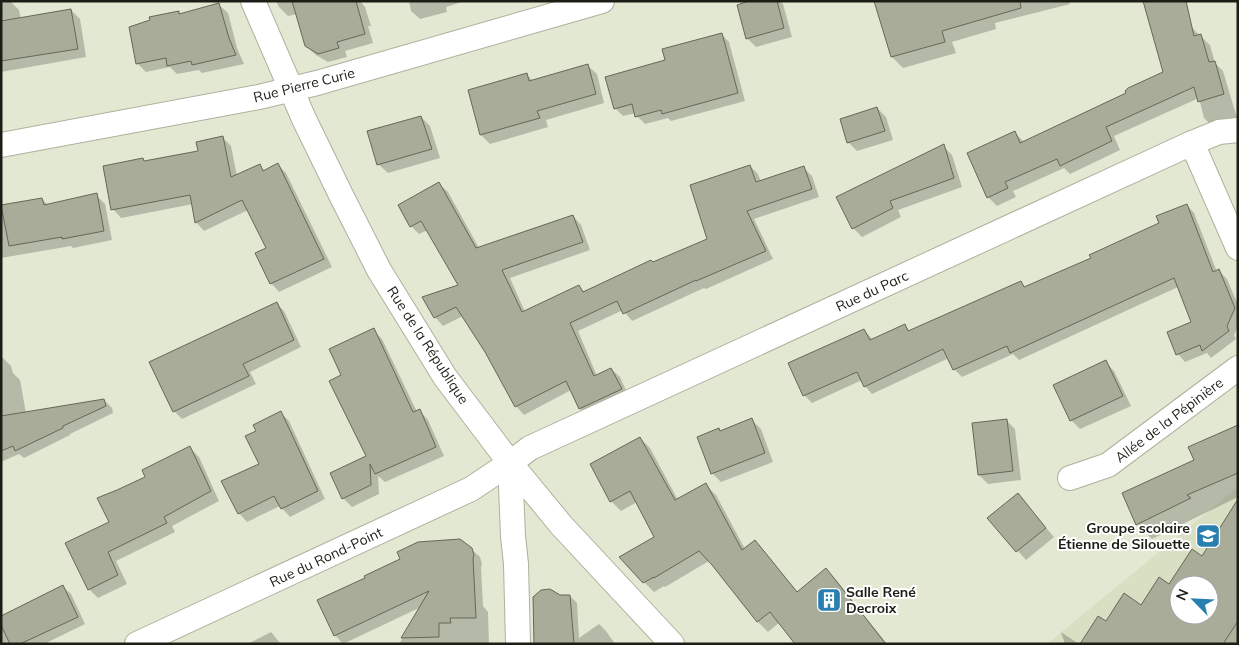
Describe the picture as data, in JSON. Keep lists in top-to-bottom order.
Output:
{
  "streets": {
    "street": [
      "Rue Pierre Curie",
      "Rue du Parc",
      "Rue de la République",
      "Allée de la Pépinière",
      "Rue du Rond-Point"
    ]
  },
  "crossings": [
    ["Rue Pierre Curie", "Rue de la République"],
    ["Rue du Parc", "Rue de la République"],
    ["Rue du Parc", "Rue du Rond-Point"],
    ["Rue de la République", "Rue du Rond-Point"]
  ],
  "places": {
    "school or university": ["Groupe scolaire Étienne de Silouette"],
    "building": ["Salle René Decroix"]
  },
  "north": "top left"
}
